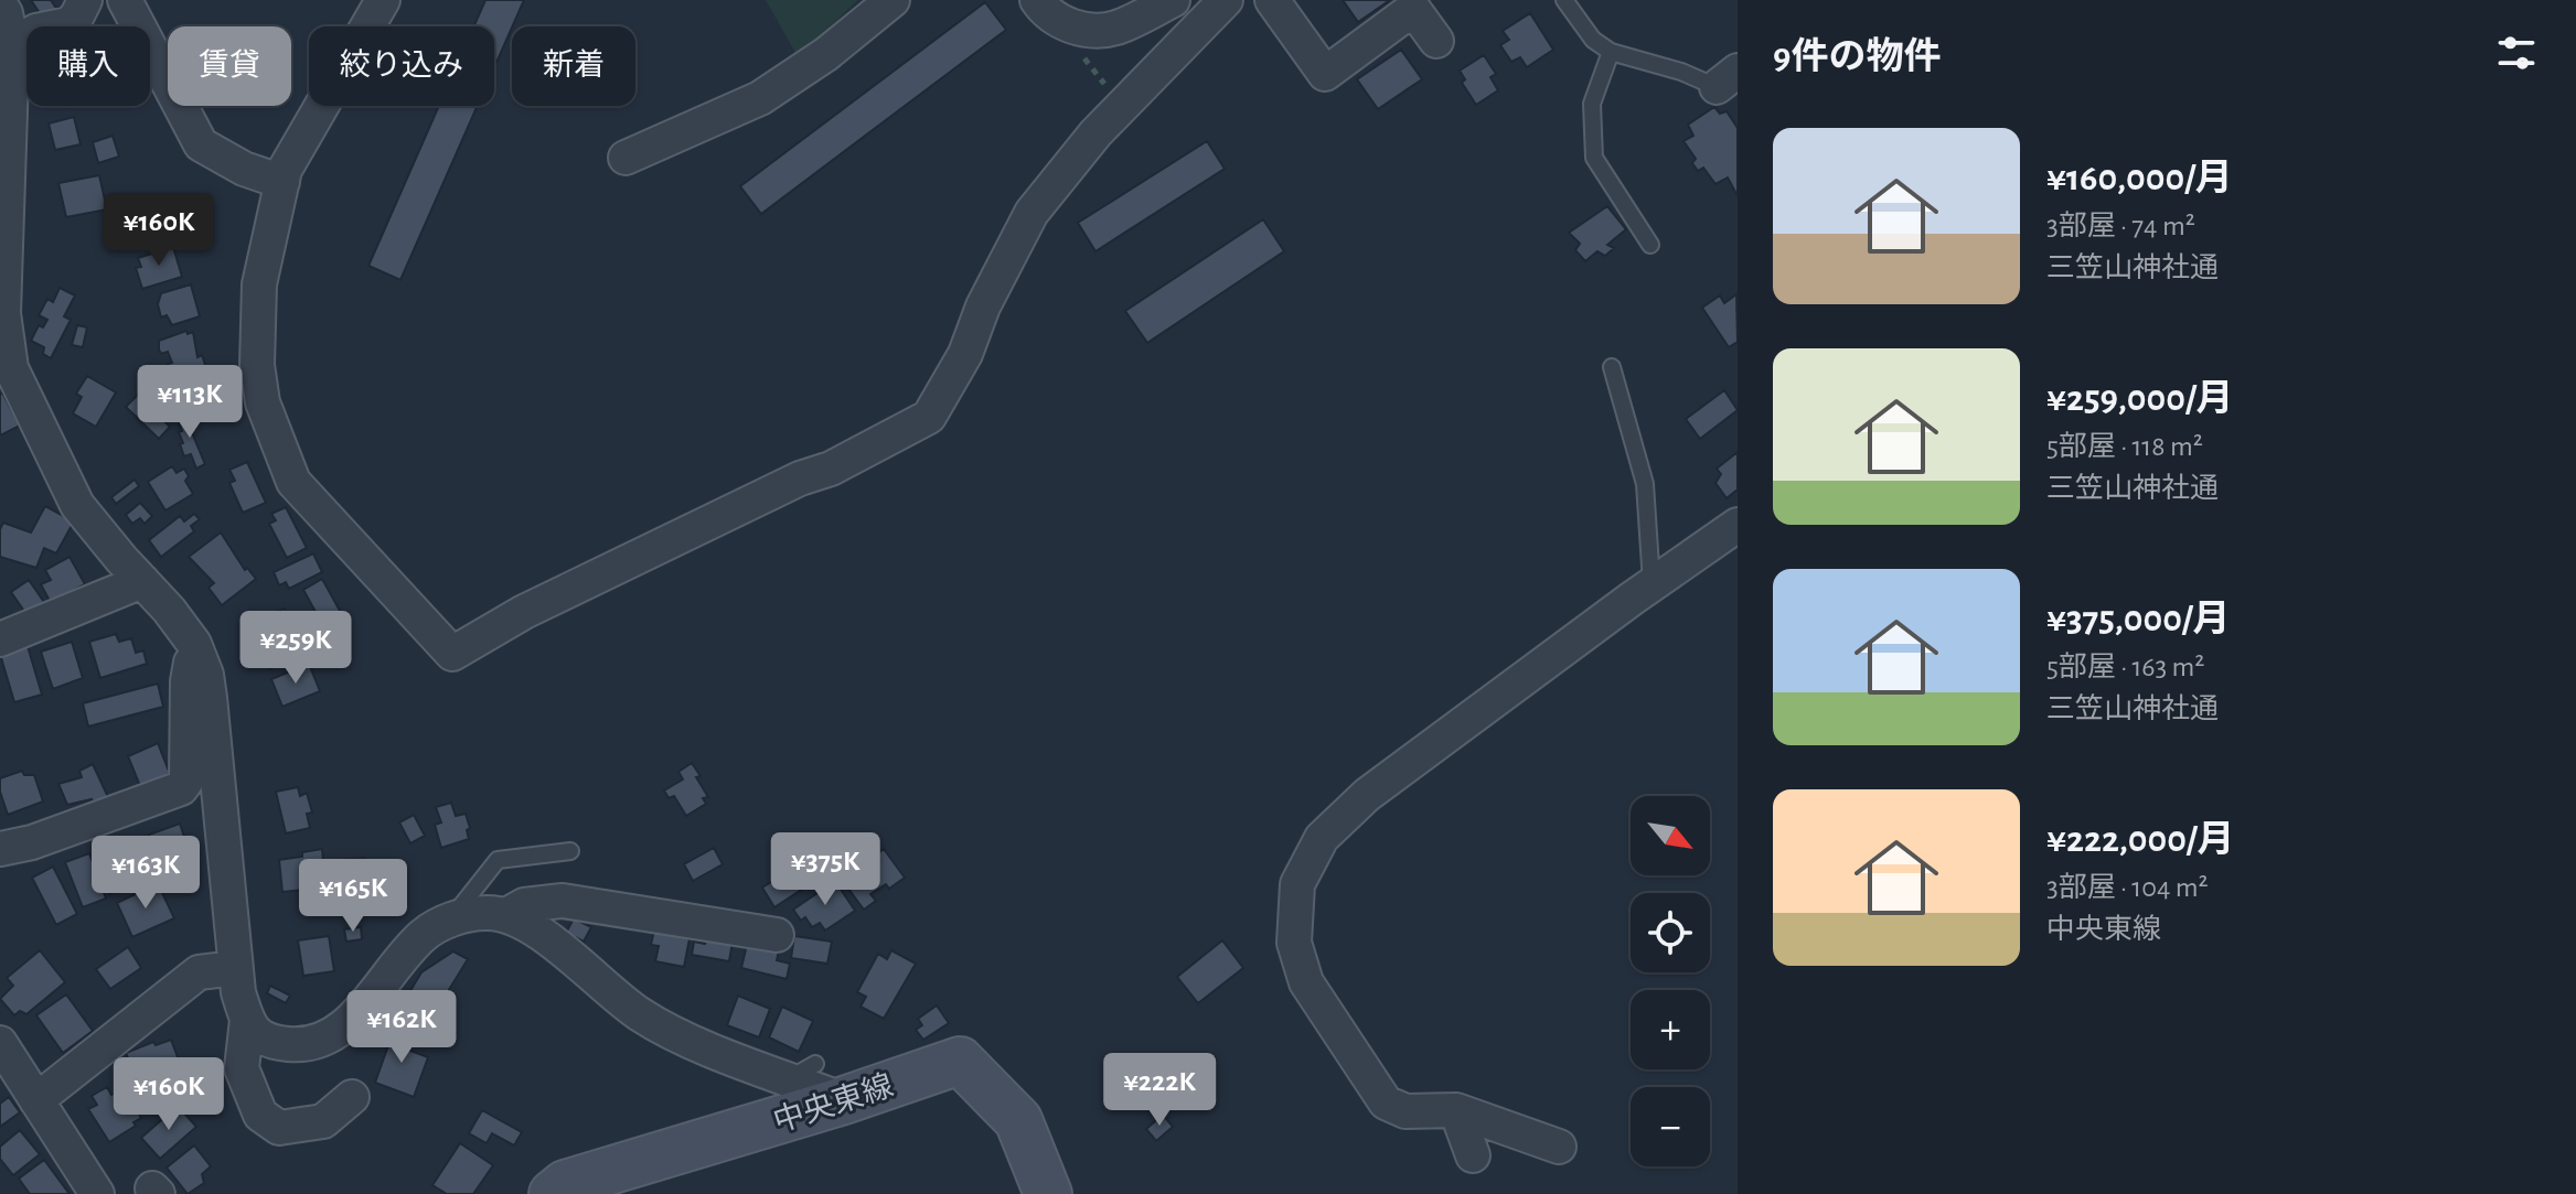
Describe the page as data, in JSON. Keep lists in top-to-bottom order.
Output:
{
  "streets": {
    "main road": ["中央東線"]
  },
  "north": "bottom right",
  "page": {
    "heading": "9件の物件",
    "chip": [
      "購入",
      "賃貸",
      "絞り込み",
      "新着"
    ],
    "list": [
      {
        "name": "¥160,000/月",
        "note": "3部屋 · 74 m² · 三笠山神社通"
      },
      {
        "name": "¥259,000/月",
        "note": "5部屋 · 118 m² · 三笠山神社通"
      },
      {
        "name": "¥375,000/月",
        "note": "5部屋 · 163 m² · 三笠山神社通"
      },
      {
        "name": "¥222,000/月",
        "note": "3部屋 · 104 m² · 中央東線"
      }
    ],
    "price": [
      "¥160K",
      "¥113K",
      "¥259K",
      "¥375K",
      "¥163K",
      "¥165K",
      "¥162K",
      "¥222K",
      "¥160K"
    ],
    "map_buttons": ["+", "−"]
  }
}
